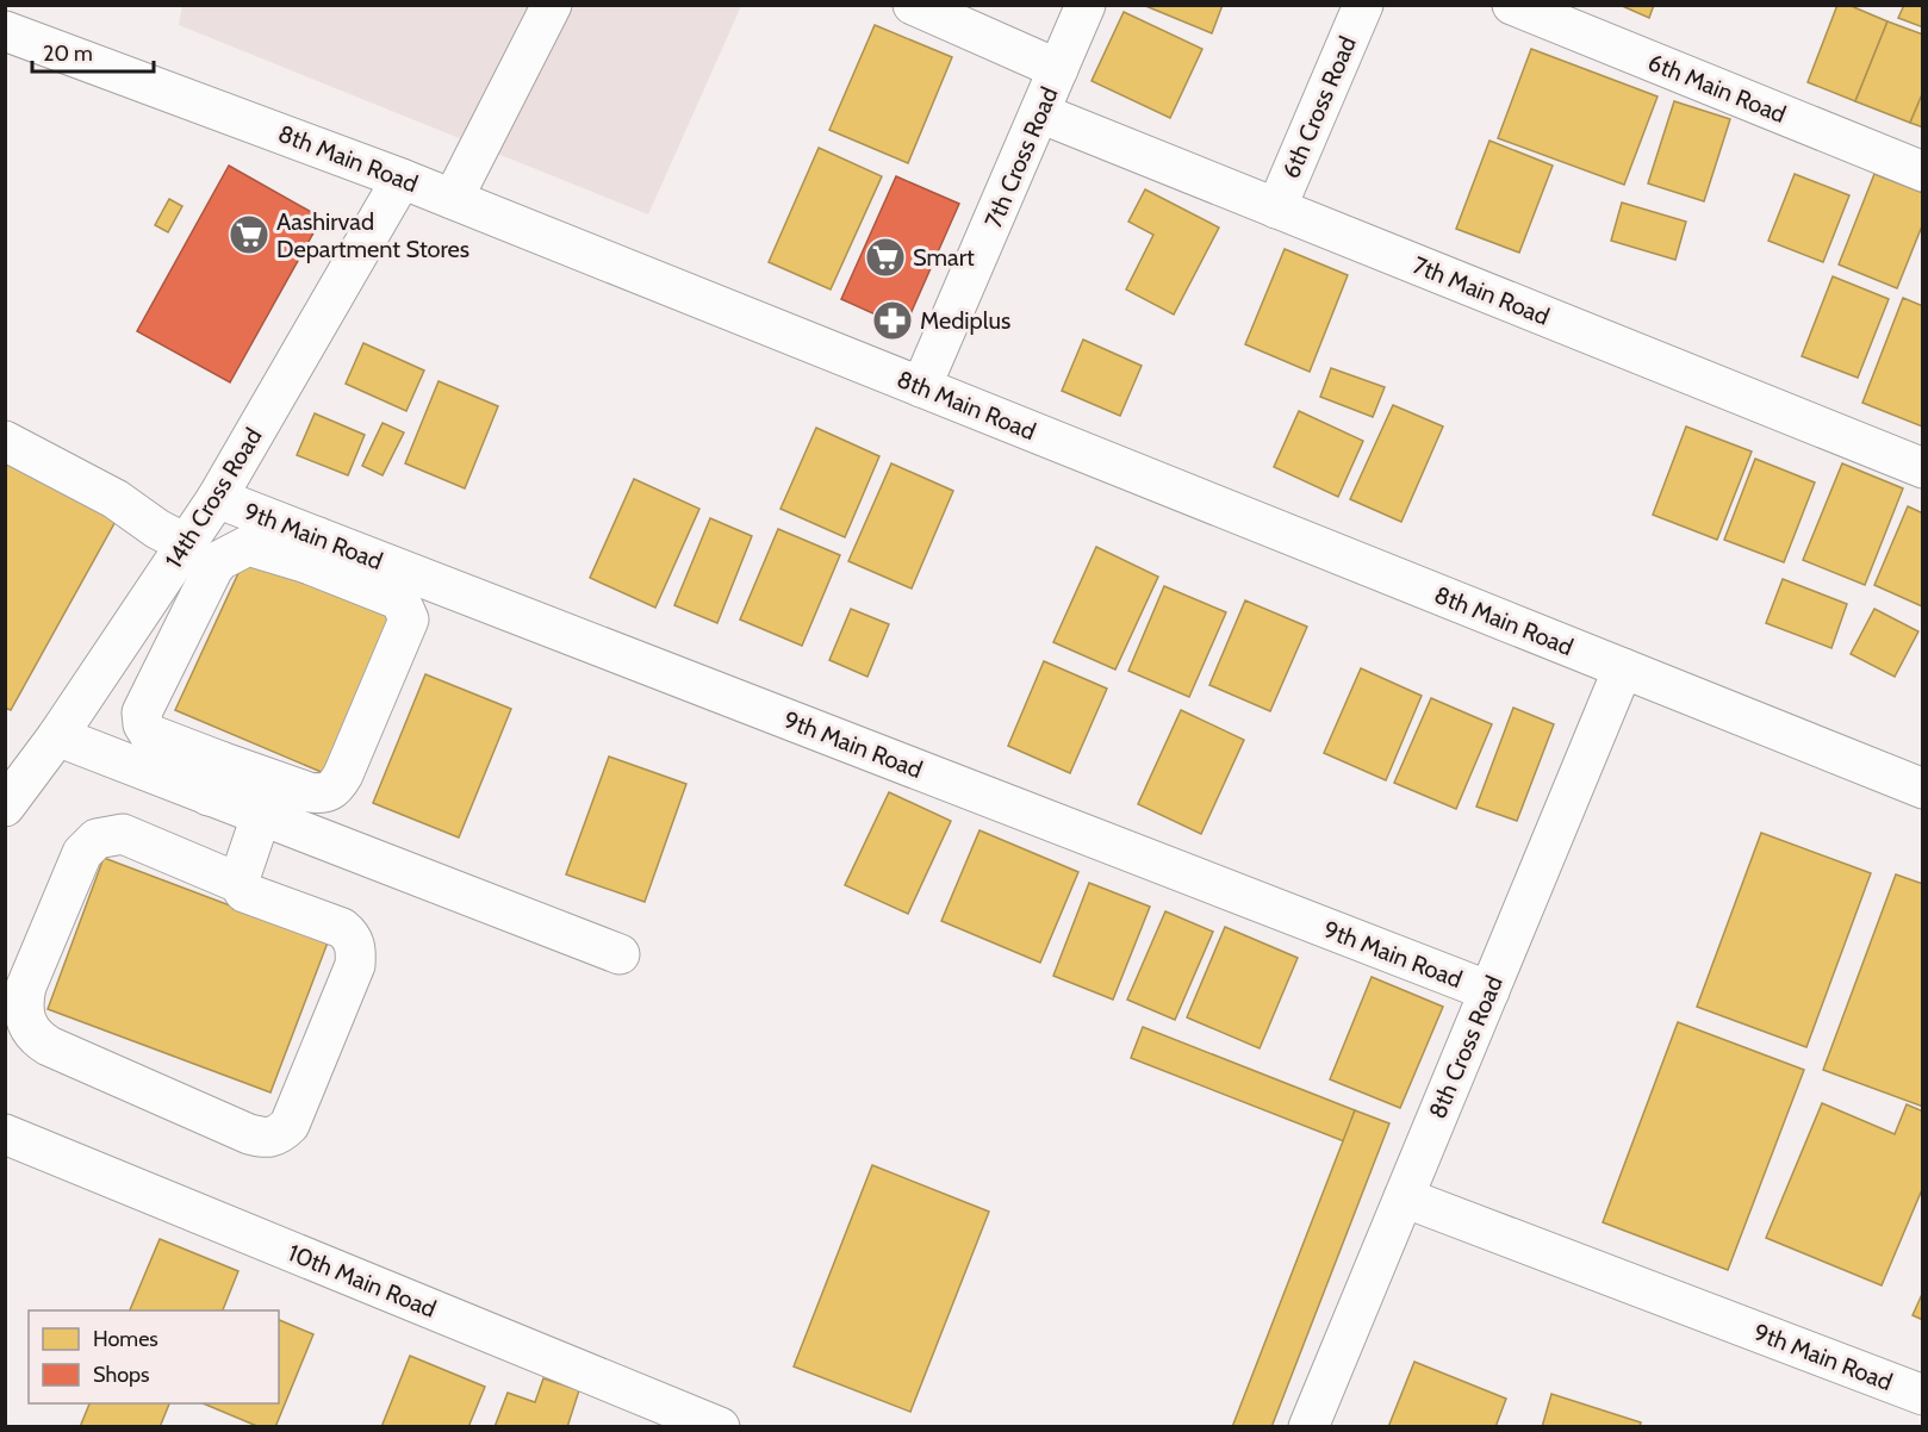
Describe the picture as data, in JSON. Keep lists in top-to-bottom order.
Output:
{
  "streets": {
    "street": [
      "6th Main Road",
      "6th Cross Road",
      "7th Cross Road",
      "8th Main Road",
      "7th Main Road",
      "14th Cross Road",
      "9th Main Road",
      "8th Cross Road",
      "10th Main Road"
    ]
  },
  "crossings": [
    ["6th Cross Road", "7th Main Road"],
    ["7th Cross Road", "8th Main Road"],
    ["7th Cross Road", "7th Main Road"],
    ["8th Main Road", "14th Cross Road"],
    ["8th Main Road", "8th Cross Road"],
    ["14th Cross Road", "9th Main Road"],
    ["9th Main Road", "8th Cross Road"]
  ],
  "places": {
    "supermarket": ["Aashirvad Department Stores", "Smart"],
    "pharmacy": ["Mediplus"]
  },
  "legend": ["Homes", "Shops"],
  "scale_bar": "20 m"
}
